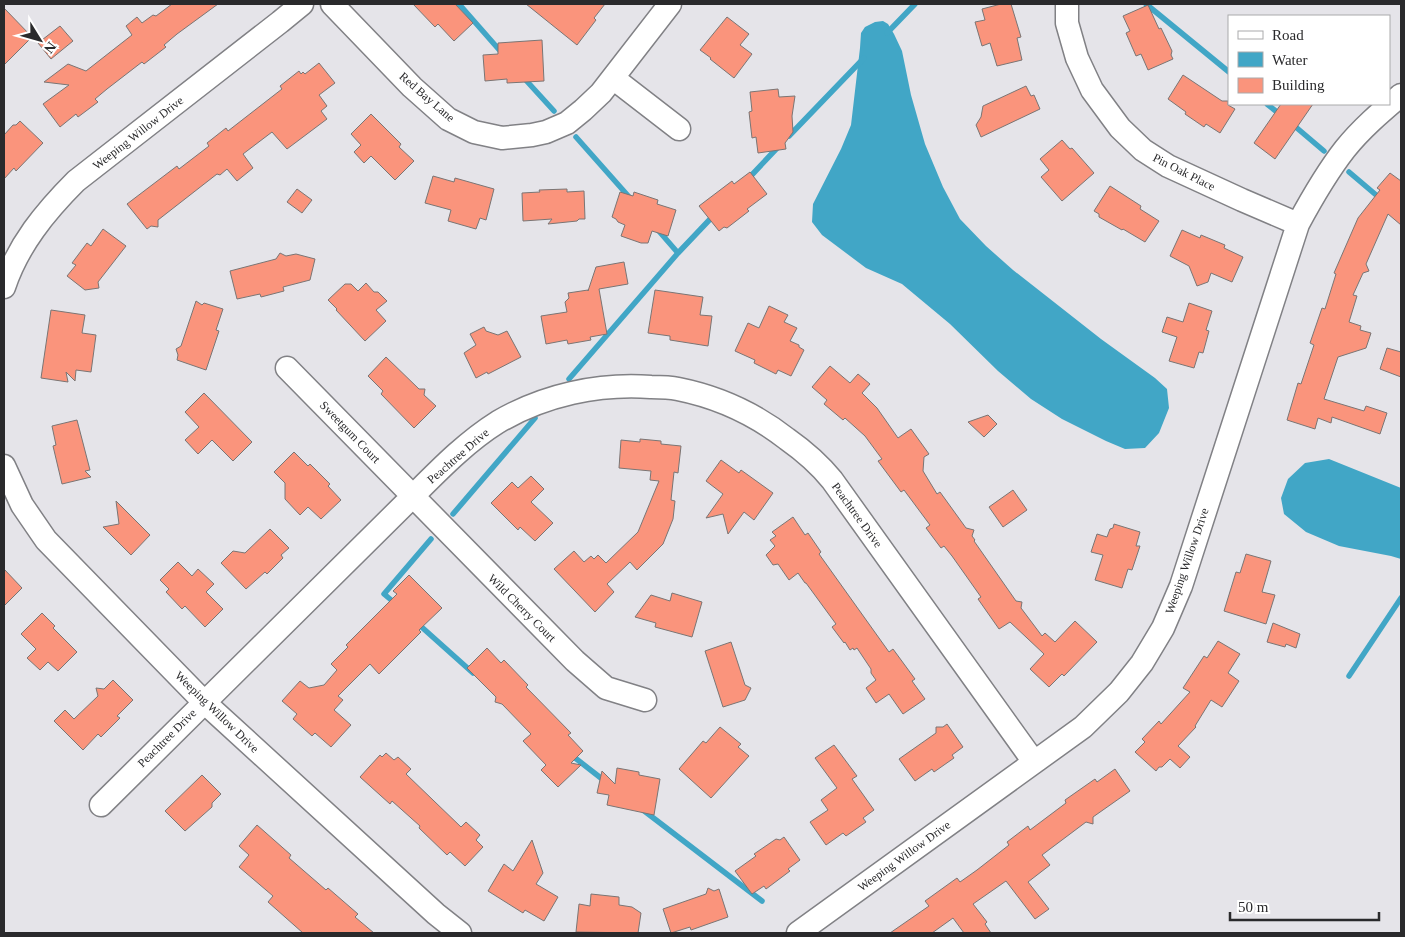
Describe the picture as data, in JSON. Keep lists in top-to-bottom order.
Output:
{
  "streets": {
    "street": [
      "Red Bay Lane",
      "Weeping Willow Drive",
      "Pin Oak Place",
      "Sweetgum Court",
      "Peachtree Drive",
      "Wild Cherry Court"
    ]
  },
  "crossings": [
    ["Weeping Willow Drive", "Pin Oak Place"],
    ["Weeping Willow Drive", "Peachtree Drive"],
    ["Sweetgum Court", "Peachtree Drive"],
    ["Sweetgum Court", "Wild Cherry Court"],
    ["Peachtree Drive", "Wild Cherry Court"]
  ],
  "legend": ["Road", "Water", "Building"],
  "scale_bar": "50 m",
  "north": "bottom right"
}
